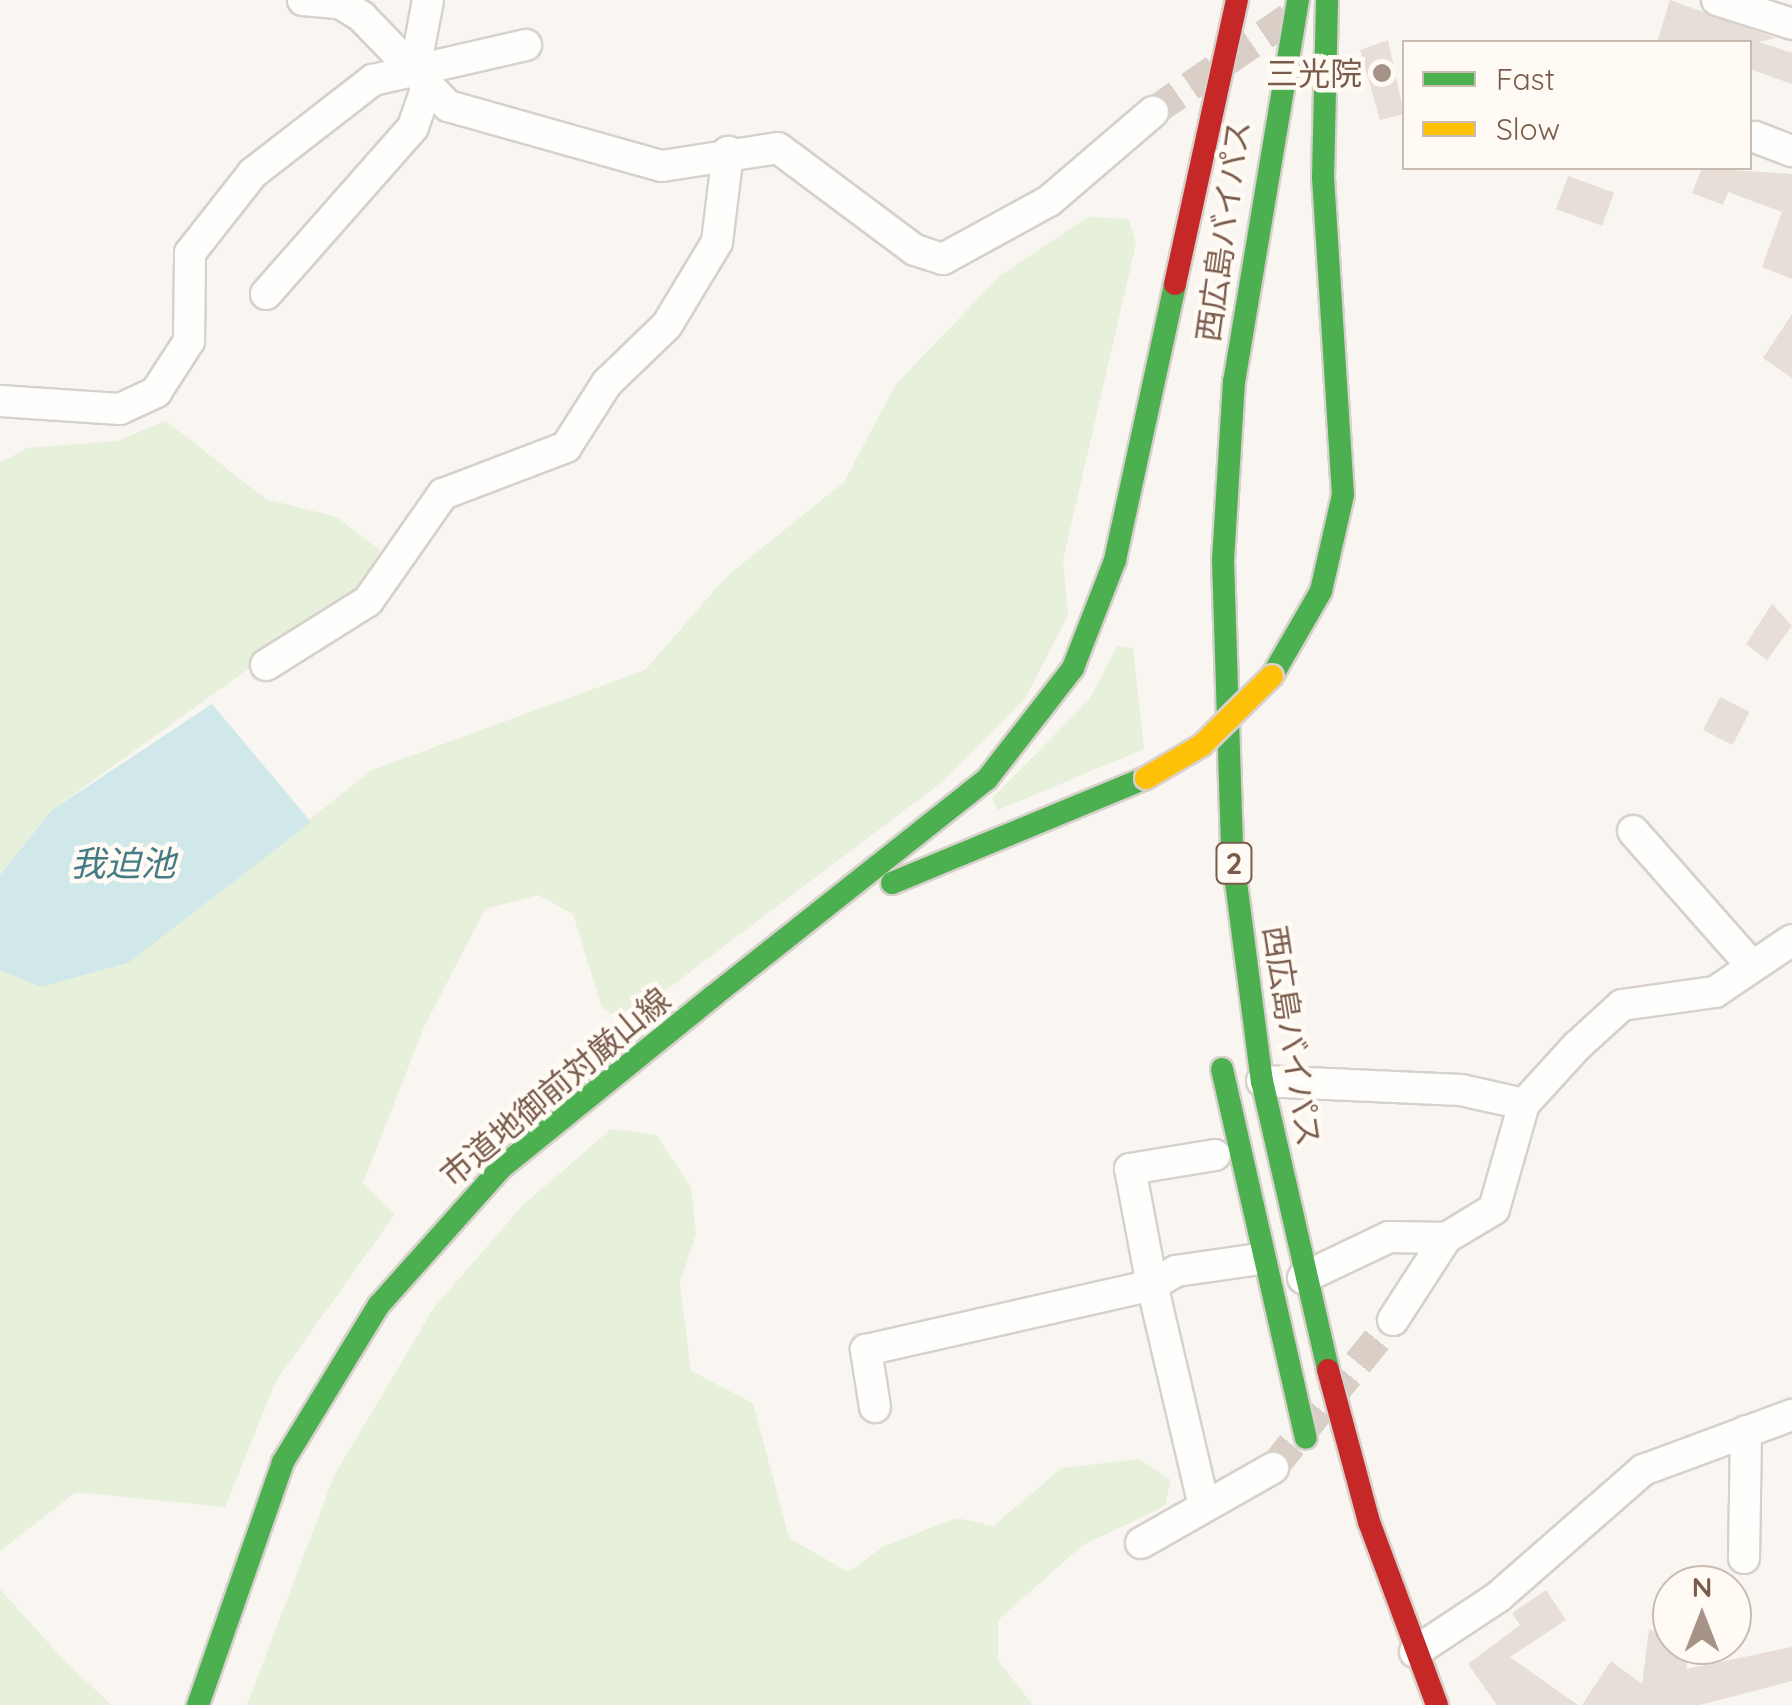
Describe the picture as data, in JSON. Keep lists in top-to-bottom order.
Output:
{
  "streets": {
    "main road": ["西広島バイパス", "2", "市道地御前対厳山線"]
  },
  "water": ["我迫池"],
  "places": ["三光院"],
  "legend": ["Fast", "Slow"],
  "north": "top"
}
